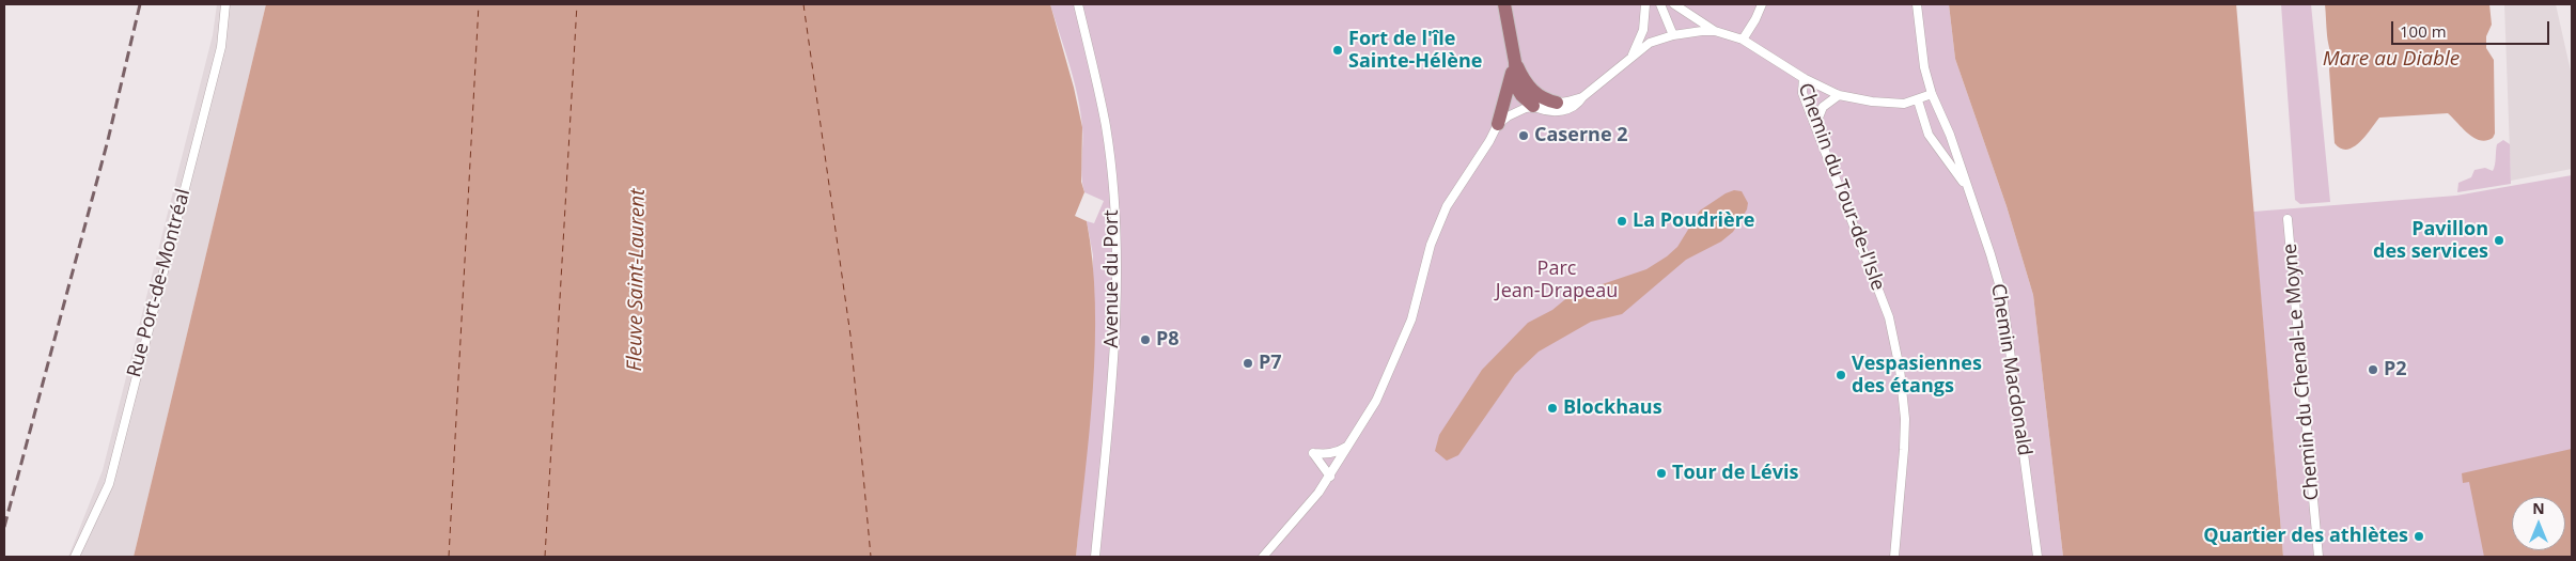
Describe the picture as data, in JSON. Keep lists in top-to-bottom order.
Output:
{
  "streets": {
    "street": [
      "Chemin du Tour-de-l'Isle",
      "Avenue du Port",
      "Rue Port-de-Montréal",
      "Chemin Macdonald",
      "Chemin du Chenal-Le Moyne"
    ]
  },
  "water": ["Mare au Diable", "Fleuve Saint-Laurent"],
  "parks": ["Parc Jean-Drapeau"],
  "places": [
    "Fort de l'île Sainte-Hélène",
    "Caserne 2",
    "La Poudrière",
    "Pavillon des services",
    "P8",
    "P7",
    "P2",
    "Vespasiennes des étangs",
    "Blockhaus",
    "Tour de Lévis",
    "Quartier des athlètes"
  ],
  "scale_bar": "100 m",
  "north": "top"
}
